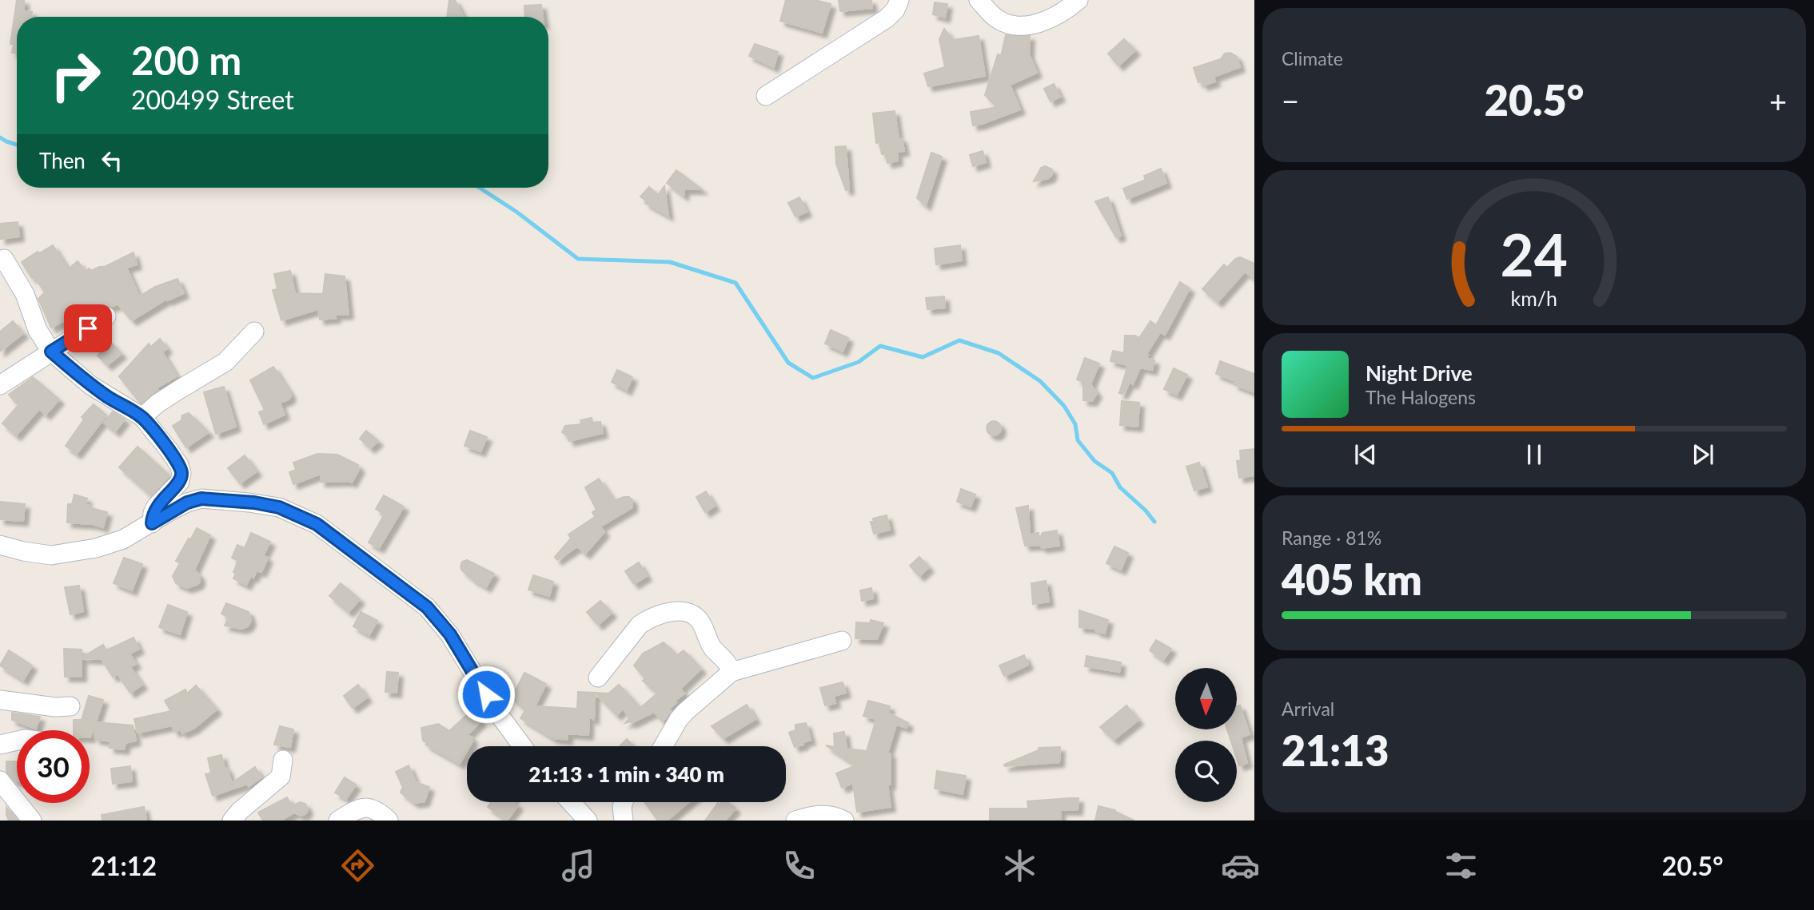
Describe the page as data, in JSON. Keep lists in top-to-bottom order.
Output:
{
  "north": "bottom",
  "page": {
    "tile": [
      "Climate",
      ["Range · 81%", "405 km"],
      ["Arrival", "21:13"]
    ],
    "turn": ["200 m", "200499 Street"],
    "heat": ["−", "20.5°", "+"],
    "then": "Then",
    "song": ["Night Drive", "The Halogens"],
    "limit": "30",
    "trip": "21:13 · 1 min · 340 m",
    "tabs": ["21:12", "20.5°"],
    "gauge": ["24", "km/h"]
  }
}
